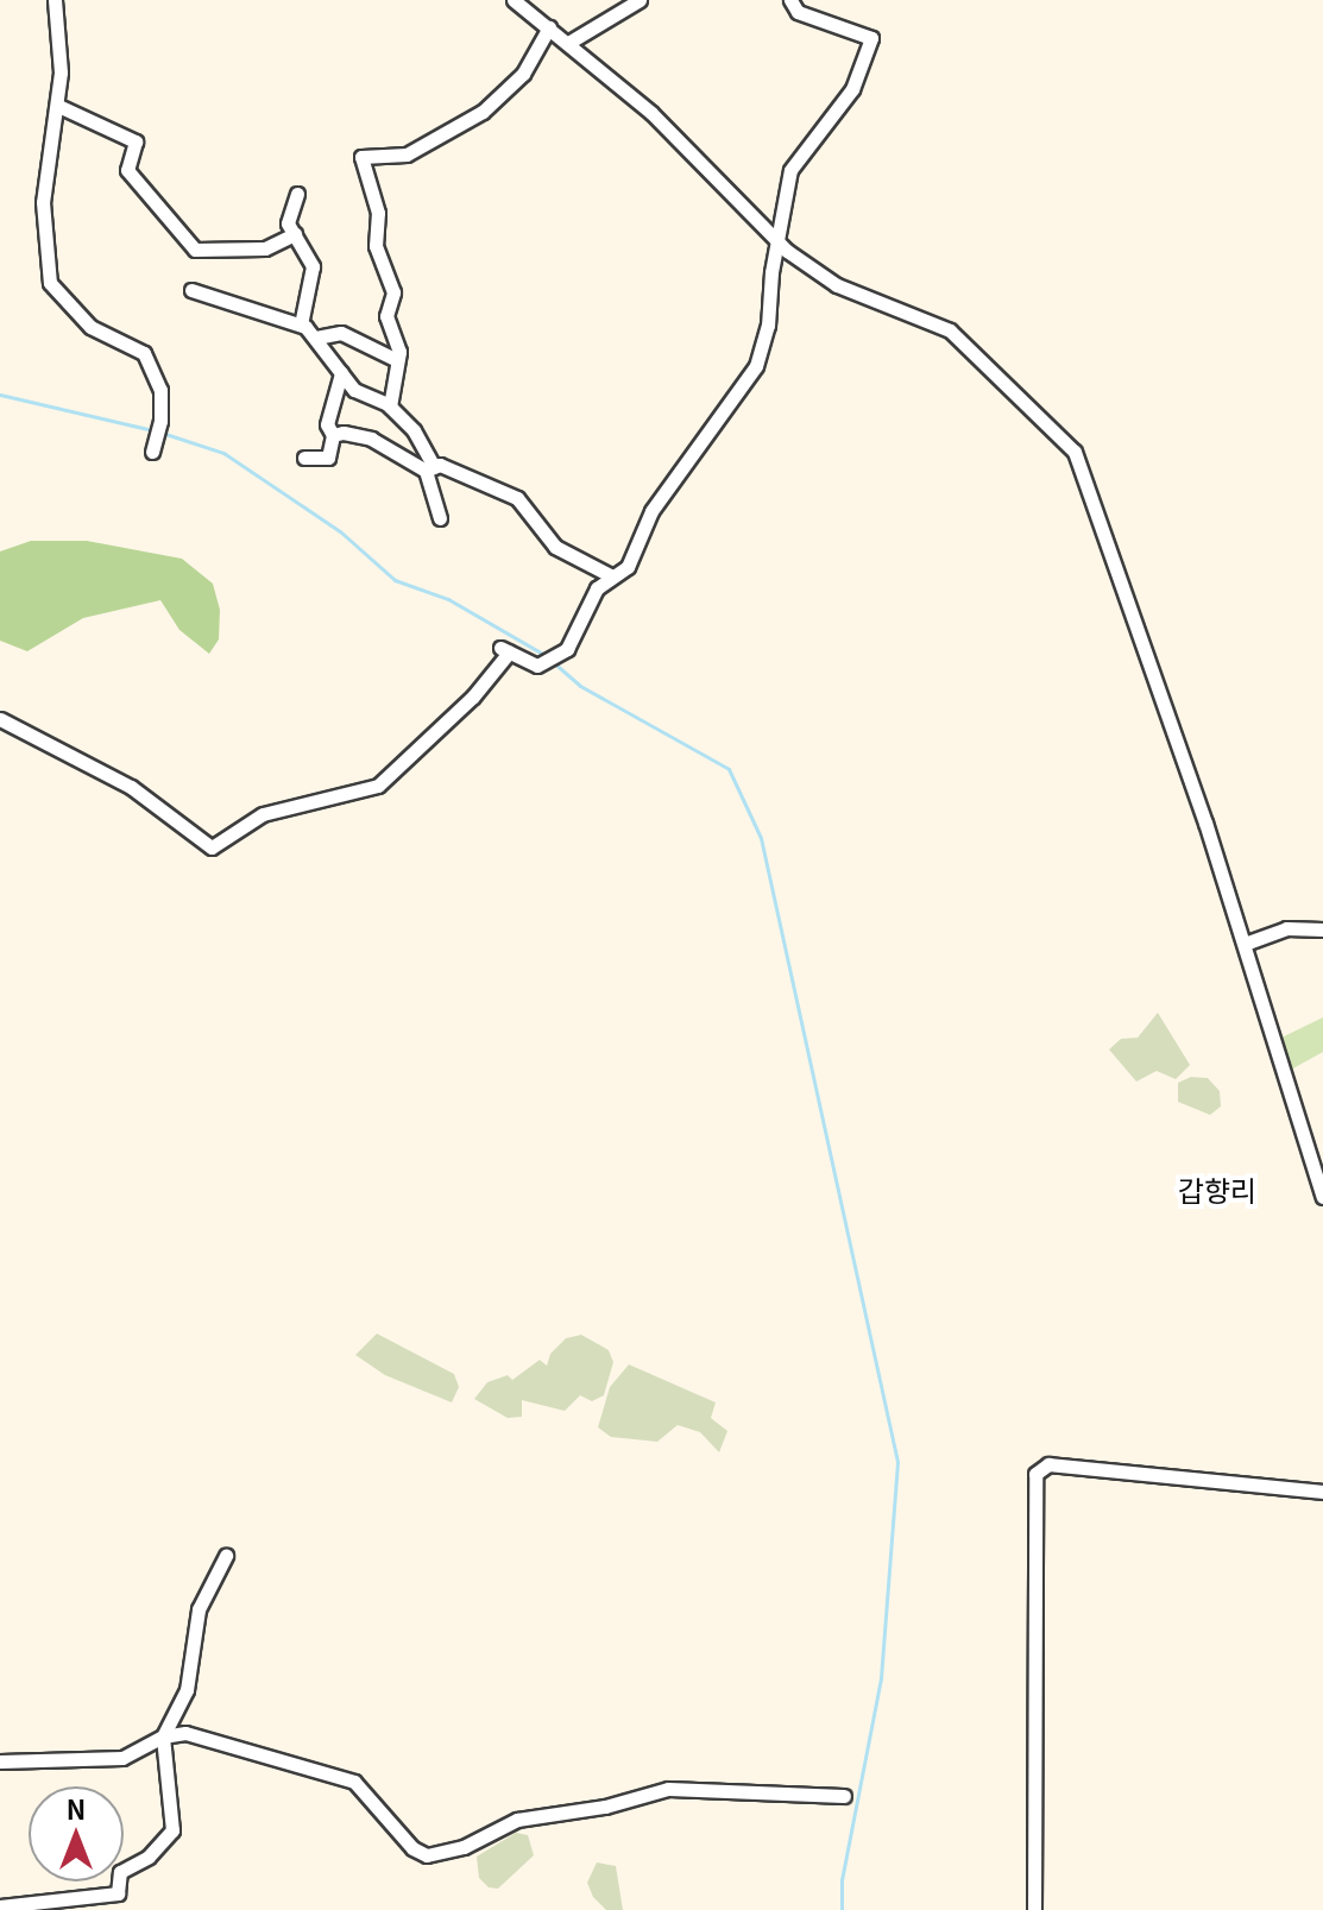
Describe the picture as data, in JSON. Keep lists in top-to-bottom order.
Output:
{
  "districts": ["갑향리"],
  "north": "top"
}
